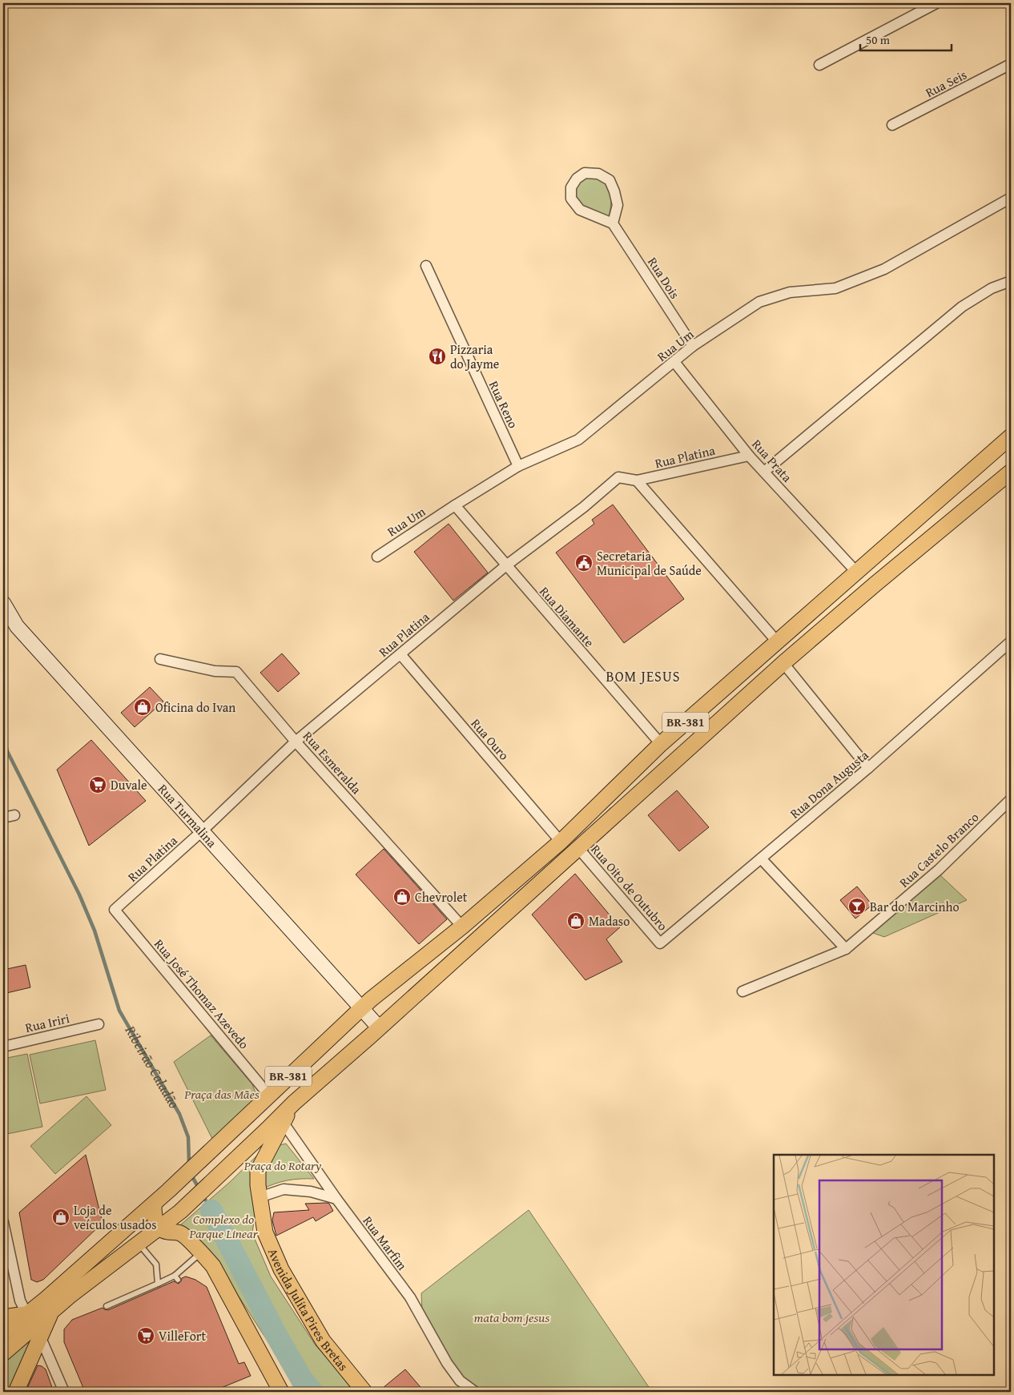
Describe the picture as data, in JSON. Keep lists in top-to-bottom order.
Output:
{
  "streets": {
    "main road": ["BR-381", "Rua Turmalina", "Avenida Julita Pires Bretas"],
    "street": [
      "Rua Seis",
      "Rua Dois",
      "Rua Um",
      "Rua Reno",
      "Rua Platina",
      "Rua Prata",
      "Rua Diamante",
      "Rua Ouro",
      "Rua Esmeralda",
      "Rua Dona Augusta",
      "Rua Castelo Branco",
      "Rua Oito de Outubro",
      "Rua José Thomaz Azevedo",
      "Rua Iriri",
      "Rua Marfim"
    ]
  },
  "crossings": [
    ["Rua Dois", "Rua Um"],
    ["Rua Um", "Rua Reno"],
    ["Rua Um", "Rua Prata"],
    ["Rua Um", "Rua Diamante"],
    ["Rua Platina", "Rua Prata"],
    ["Rua Platina", "Rua Diamante"],
    ["Rua Platina", "Rua Ouro"],
    ["Rua Platina", "Rua Esmeralda"],
    ["Rua Platina", "Rua Turmalina"],
    ["Rua Platina", "Rua José Thomaz Azevedo"],
    ["Rua Prata", "BR-381"],
    ["Rua Diamante", "BR-381"],
    ["BR-381", "Rua Ouro"],
    ["BR-381", "Rua Esmeralda"],
    ["BR-381", "Rua Turmalina"],
    ["BR-381", "Rua Oito de Outubro"],
    ["BR-381", "Rua José Thomaz Azevedo"],
    ["BR-381", "Avenida Julita Pires Bretas"],
    ["Rua Dona Augusta", "Rua Oito de Outubro"],
    ["Rua Marfim", "Avenida Julita Pires Bretas"]
  ],
  "districts": ["BOM JESUS"],
  "water": ["Ribeirão Caladão"],
  "parks": [
    "Praça das Mães",
    "Praça do Rotary",
    "Complexo do Parque Linear",
    "mata bom jesus"
  ],
  "places": {
    "restaurant": ["Pizzaria do Jayme"],
    "public building": ["Secretaria Municipal de Saúde"],
    "shop": [
      "Oficina do Ivan",
      "Chevrolet",
      "Madaso",
      "Loja de veículos usados"
    ],
    "supermarket": ["Duvale", "VilleFort"],
    "bar": ["Bar do Marcinho"]
  },
  "scale_bar": "50 m"
}
